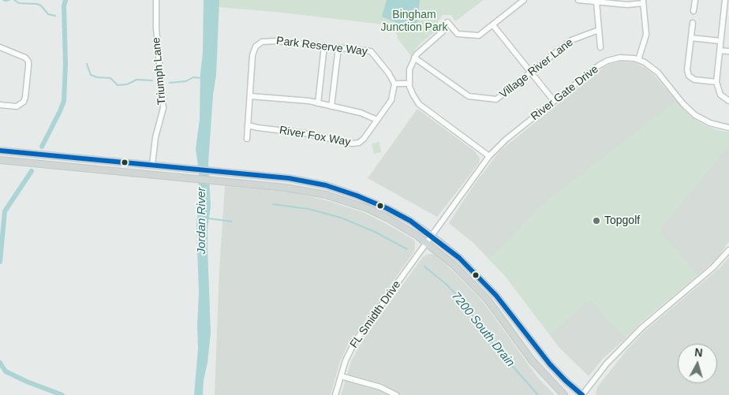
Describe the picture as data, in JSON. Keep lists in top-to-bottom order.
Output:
{
  "streets": {
    "street": [
      "Park Reserve Way",
      "Village River Lane",
      "Triumph Lane",
      "River Gate Drive",
      "River Fox Way",
      "FL Smidth Drive"
    ]
  },
  "crossings": [
    ["Park Reserve Way", "River Fox Way"],
    ["River Gate Drive", "FL Smidth Drive"]
  ],
  "water": ["Jordan River", "7200 South Drain"],
  "parks": ["Bingham Junction Park"],
  "places": ["Topgolf"],
  "north": "top"
}
